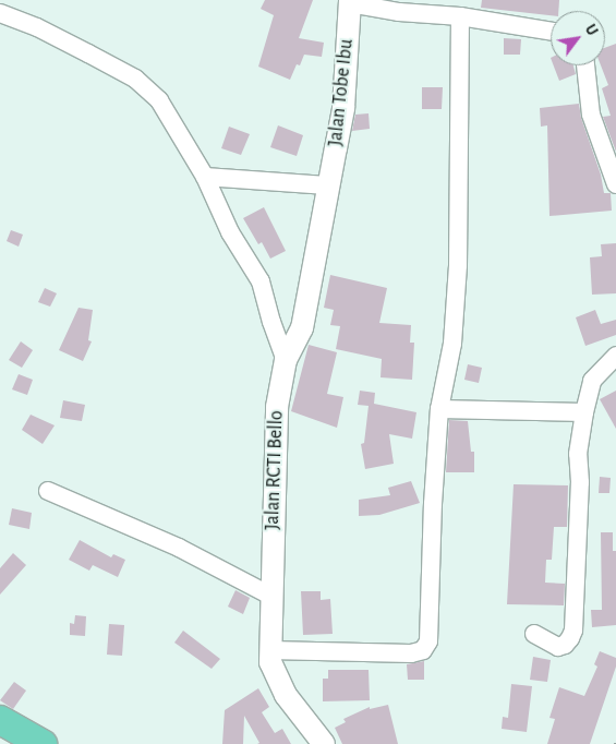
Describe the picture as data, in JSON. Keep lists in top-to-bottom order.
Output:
{
  "streets": {
    "street": ["Jalan Tobe Ibu", "Jalan RCTI Bello"]
  },
  "crossings": [
    ["Jalan Tobe Ibu", "Jalan RCTI Bello"]
  ],
  "north": "top right"
}
